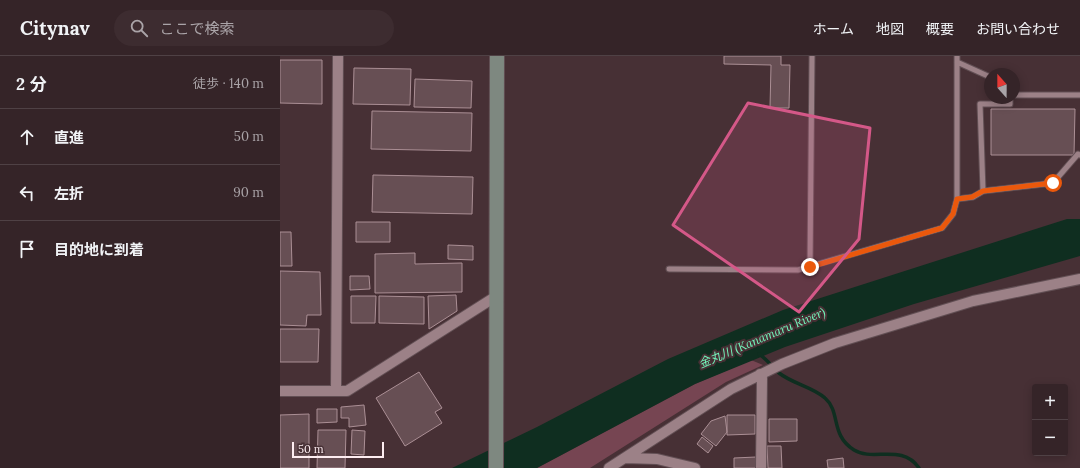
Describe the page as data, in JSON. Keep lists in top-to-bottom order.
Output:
{
  "water": ["金丸川 (Kanamaru River)"],
  "scale_bar": "50 m",
  "north": "top",
  "page": {
    "header": "Citynav",
    "search": "ここで検索",
    "nav": [
      "ホーム",
      "地図",
      "概要",
      "お問い合わせ"
    ],
    "heading": ["2 分", "徒歩 · 140 m"],
    "list": [
      ["直進", "50 m"],
      ["左折", "90 m"],
      "目的地に到着"
    ],
    "map_buttons": ["+", "−"],
    "scale": "50 m"
  }
}
